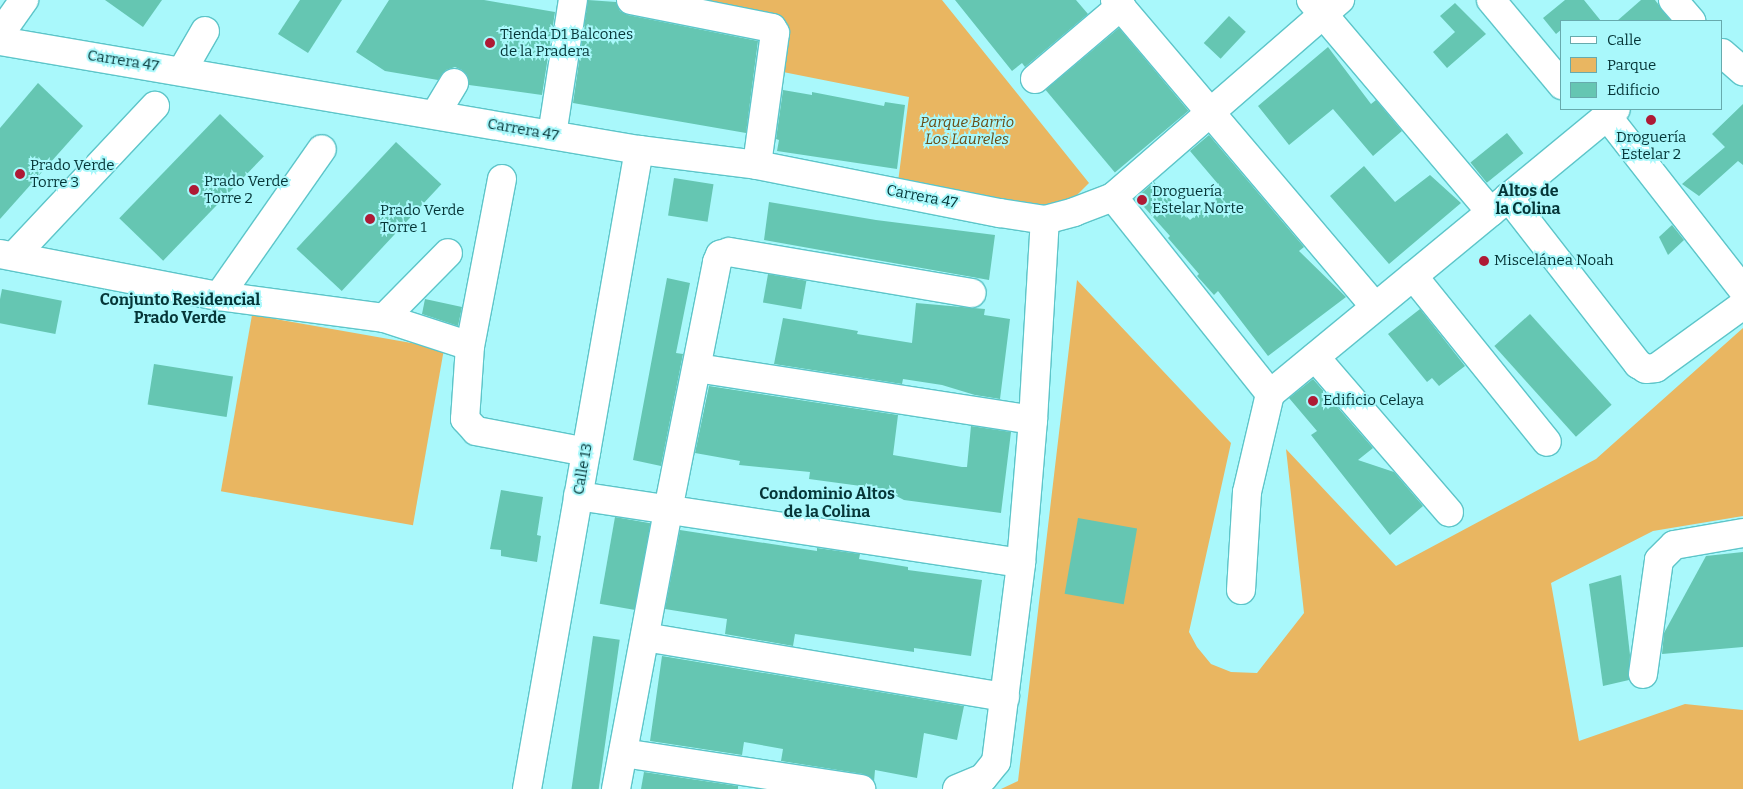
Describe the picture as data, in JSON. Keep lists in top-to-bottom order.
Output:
{
  "streets": {
    "street": ["Carrera 47", "Calle 13"]
  },
  "crossings": [
    ["Carrera 47", "Calle 13"]
  ],
  "districts": ["Altos de la Colina", "Conjunto Residencial Prado Verde", "Condominio Altos de la Colina"],
  "parks": ["Parque Barrio Los Laureles"],
  "places": [
    "Tienda D1 Balcones de la Pradera",
    "Droguería Estelar 2",
    "Prado Verde Torre 3",
    "Prado Verde Torre 2",
    "Droguería Estelar Norte",
    "Prado Verde Torre 1",
    "Miscelánea Noah",
    "Edificio Celaya"
  ],
  "legend": ["Calle", "Parque", "Edificio"]
}
